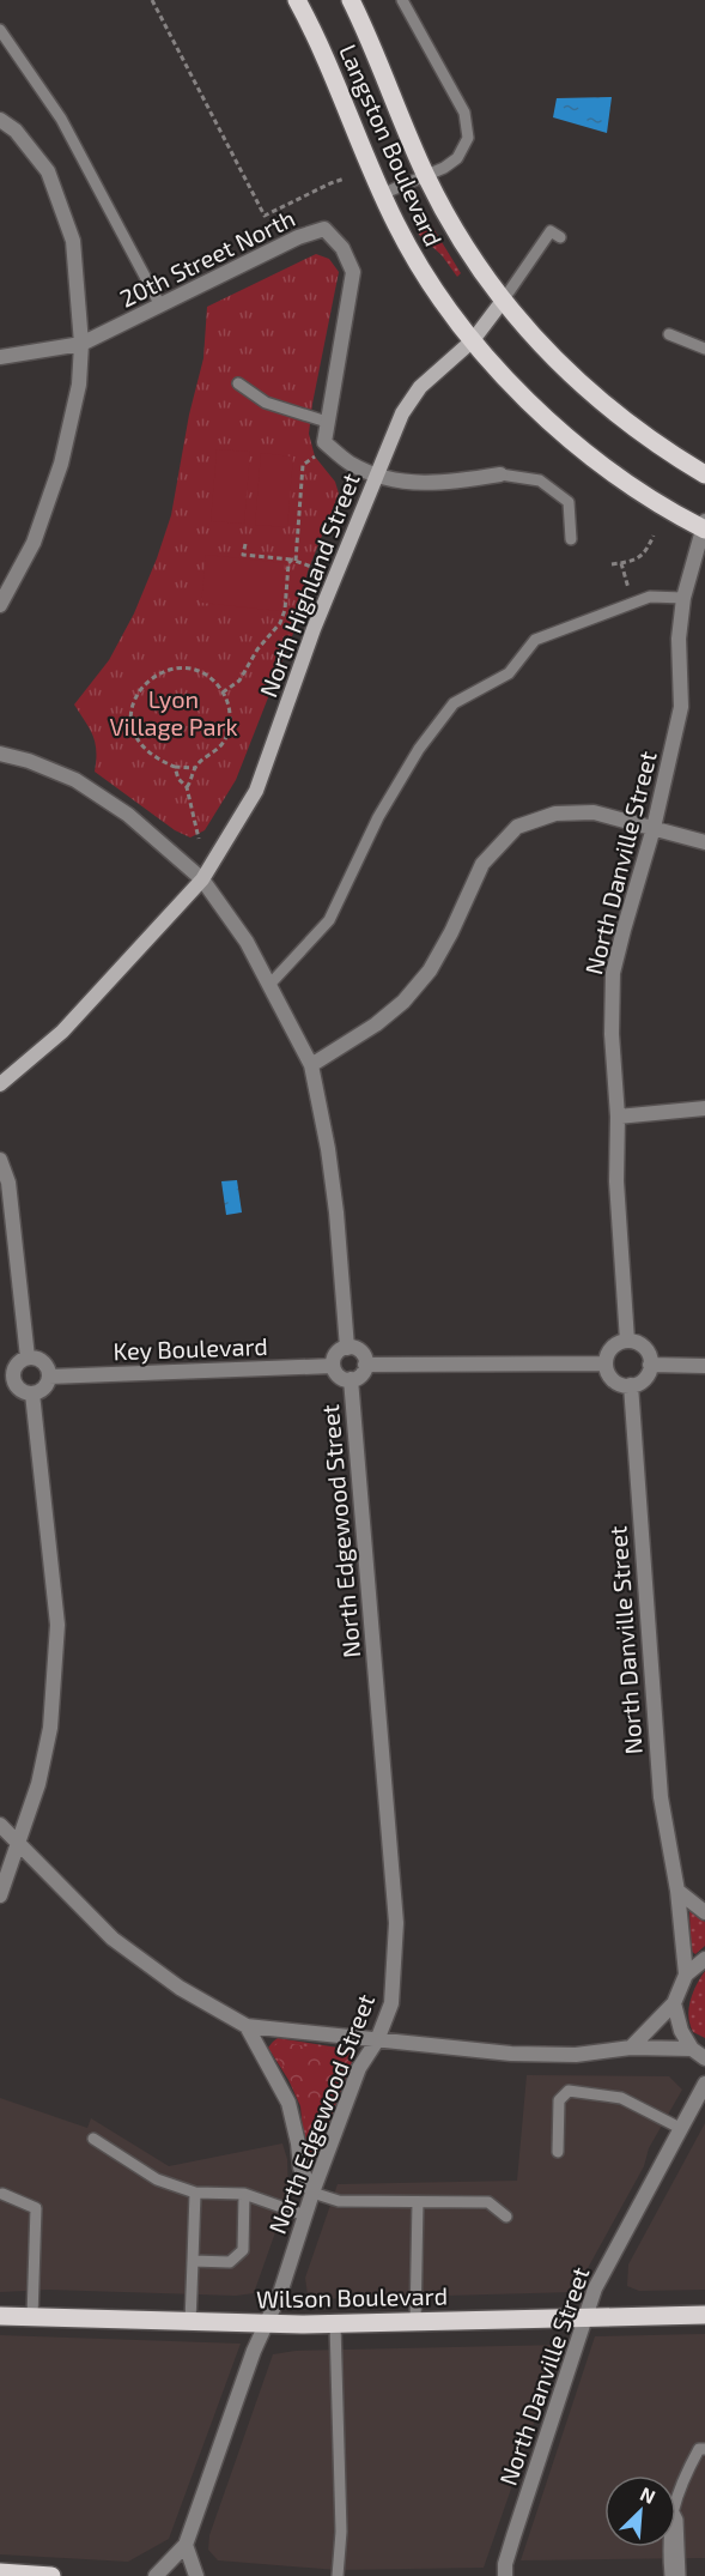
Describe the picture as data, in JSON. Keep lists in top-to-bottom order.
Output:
{
  "streets": {
    "main road": ["Langston Boulevard", "Wilson Boulevard"],
    "street": [
      "20th Street North",
      "North Highland Street",
      "North Danville Street",
      "Key Boulevard",
      "North Edgewood Street"
    ]
  },
  "crossings": [
    ["Langston Boulevard", "North Highland Street"],
    ["Langston Boulevard", "North Danville Street"],
    ["20th Street North", "North Highland Street"],
    ["North Danville Street", "Wilson Boulevard"],
    ["Key Boulevard", "North Edgewood Street"],
    ["North Edgewood Street", "Wilson Boulevard"]
  ],
  "parks": ["Lyon Village Park"],
  "north": "top right"
}
